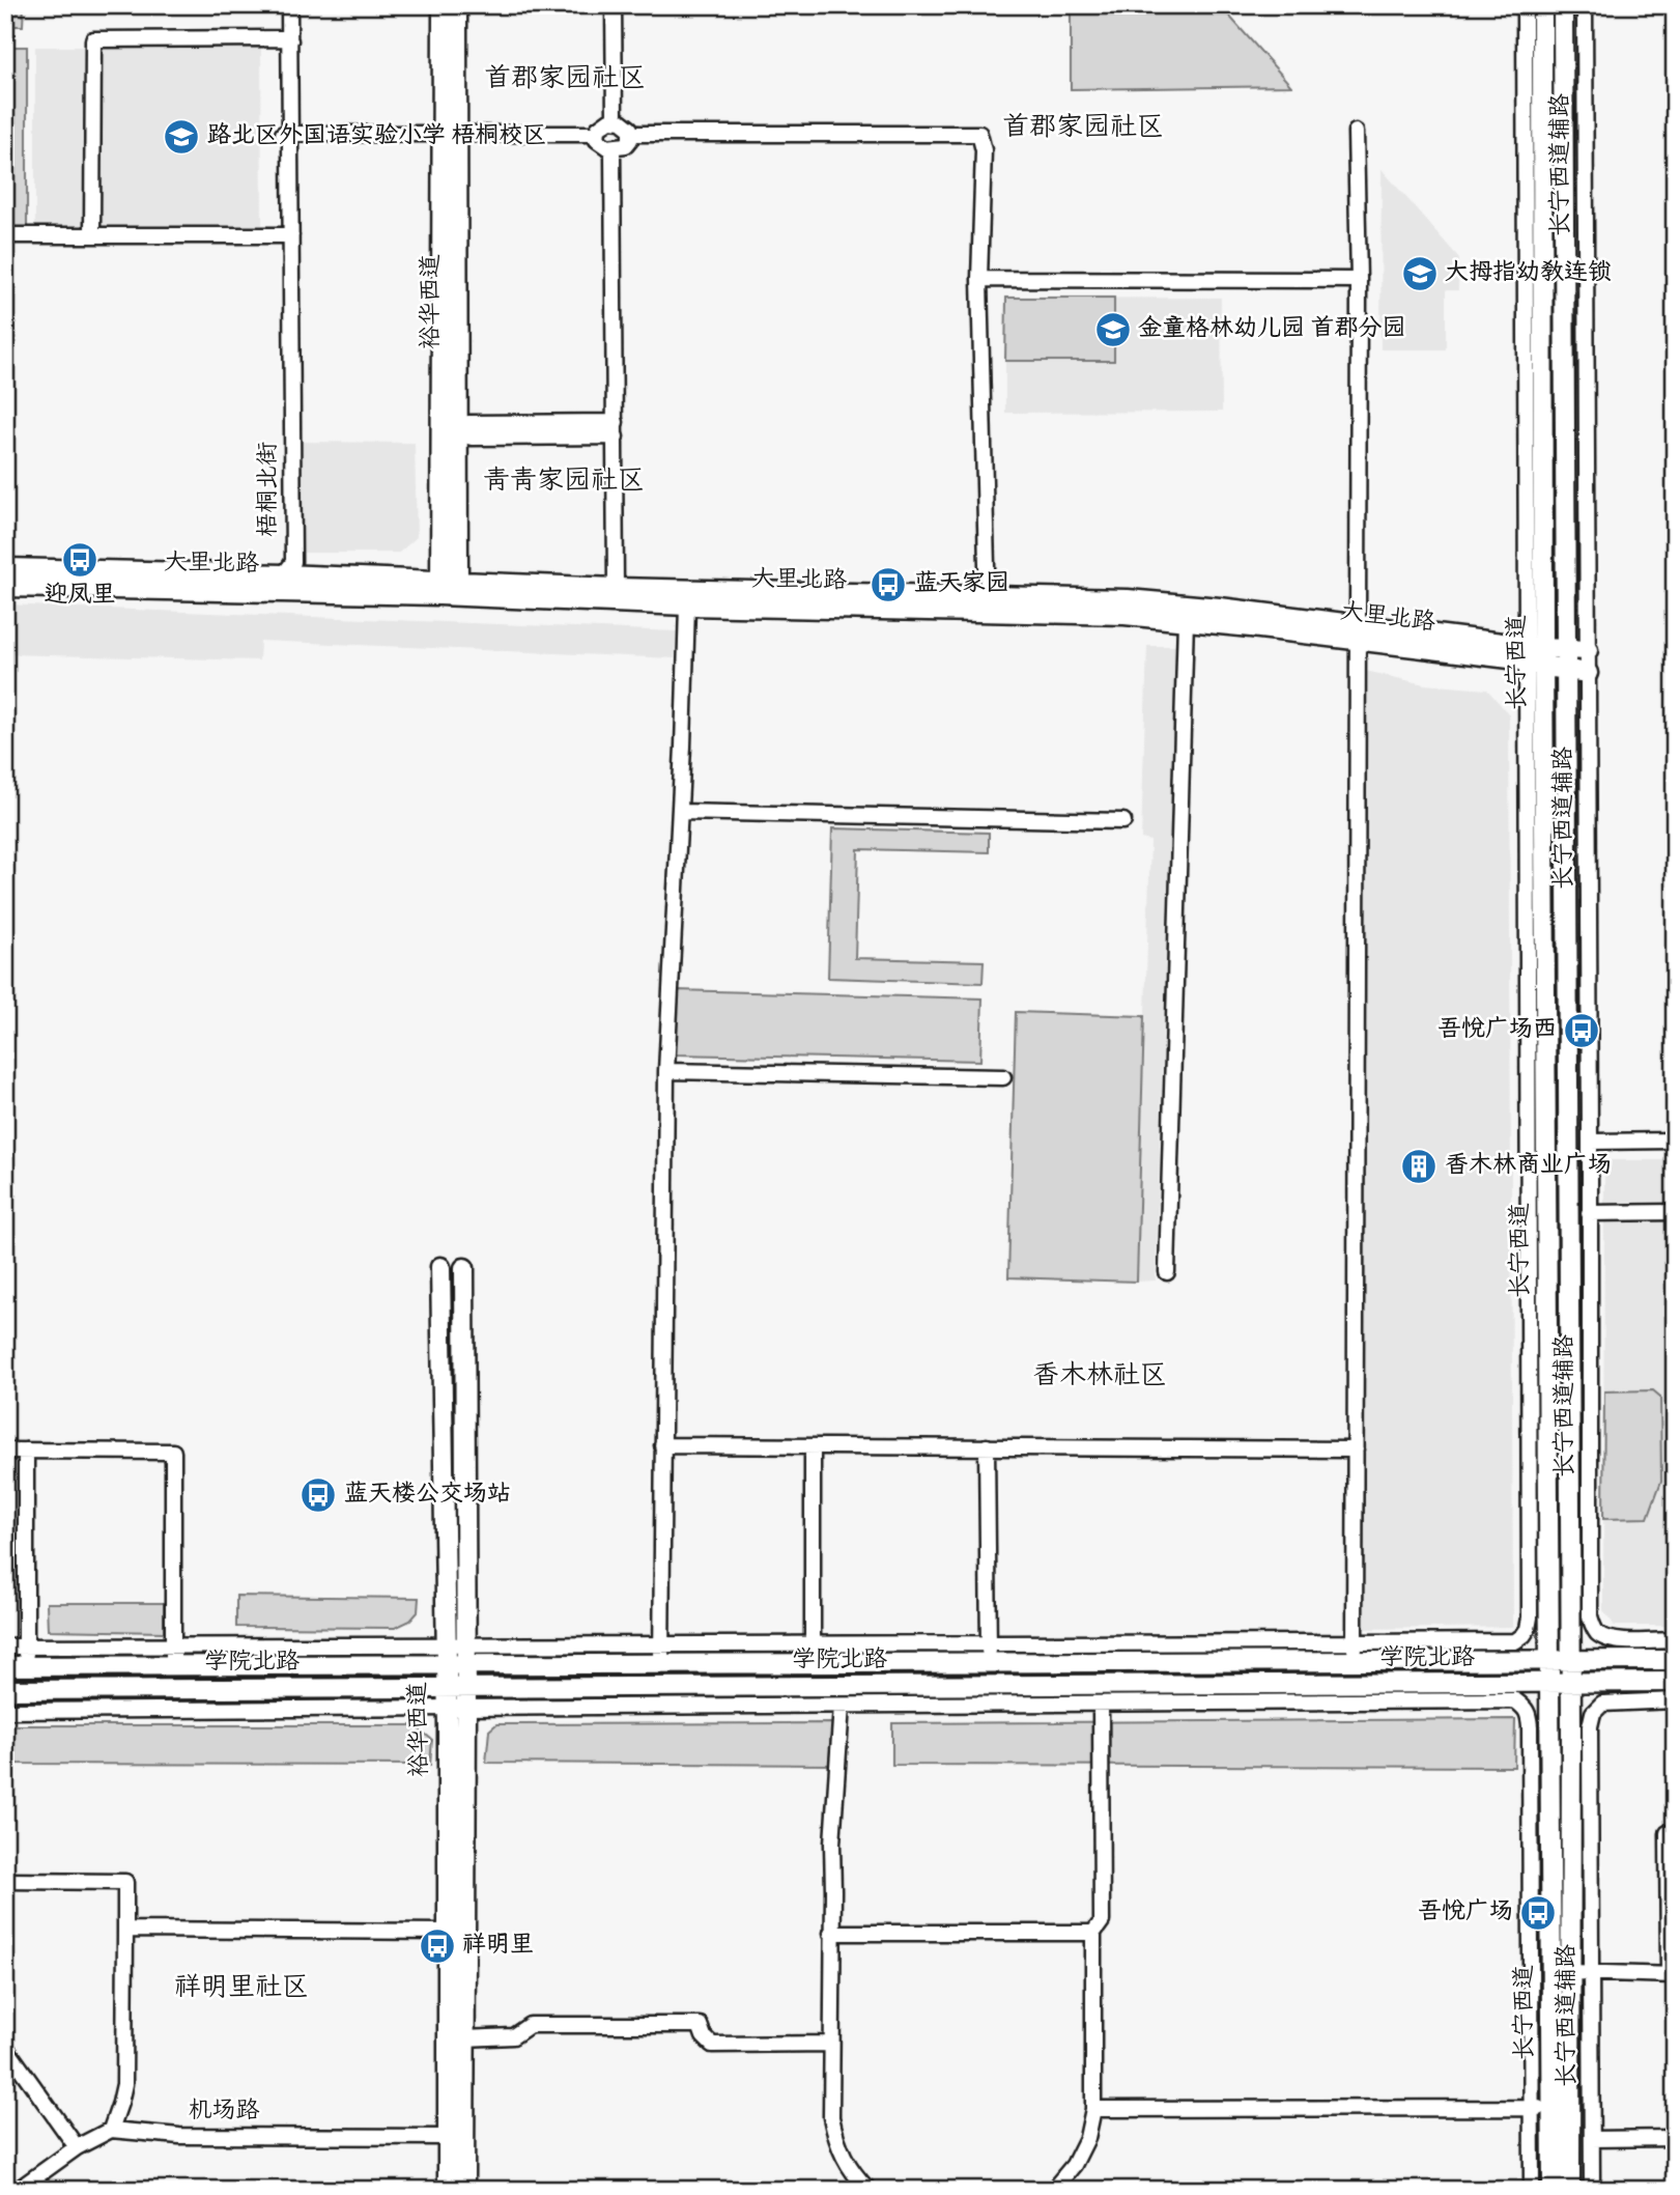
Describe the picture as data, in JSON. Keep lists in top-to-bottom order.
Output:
{
  "streets": {
    "main road": [
      "裕华西道",
      "大里北路",
      "长宁西道",
      "学院北路"
    ],
    "street": ["长宁西道辅路", "梧桐北街", "机场路"]
  },
  "crossings": [
    ["长宁西道辅路", "大里北路"],
    ["长宁西道辅路", "长宁西道"],
    ["长宁西道辅路", "学院北路"],
    ["裕华西道", "大里北路"],
    ["裕华西道", "学院北路"],
    ["裕华西道", "机场路"],
    ["梧桐北街", "大里北路"],
    ["大里北路", "长宁西道"],
    ["长宁西道", "学院北路"]
  ],
  "districts": [
    "首郡家园社区",
    "首郡家园社区",
    "青青家园社区",
    "香木林社区",
    "祥明里社区"
  ],
  "places": {
    "school or university": ["路北区外国语实验小学 梧桐校区", "大拇指幼教连锁", "金童格林幼儿园 首郡分园"],
    "bus stop": [
      "迎凤里",
      "蓝天家园",
      "吾悦广场西",
      "蓝天楼公交场站",
      "吾悦广场",
      "祥明里"
    ],
    "building": ["香木林商业广场"]
  }
}
